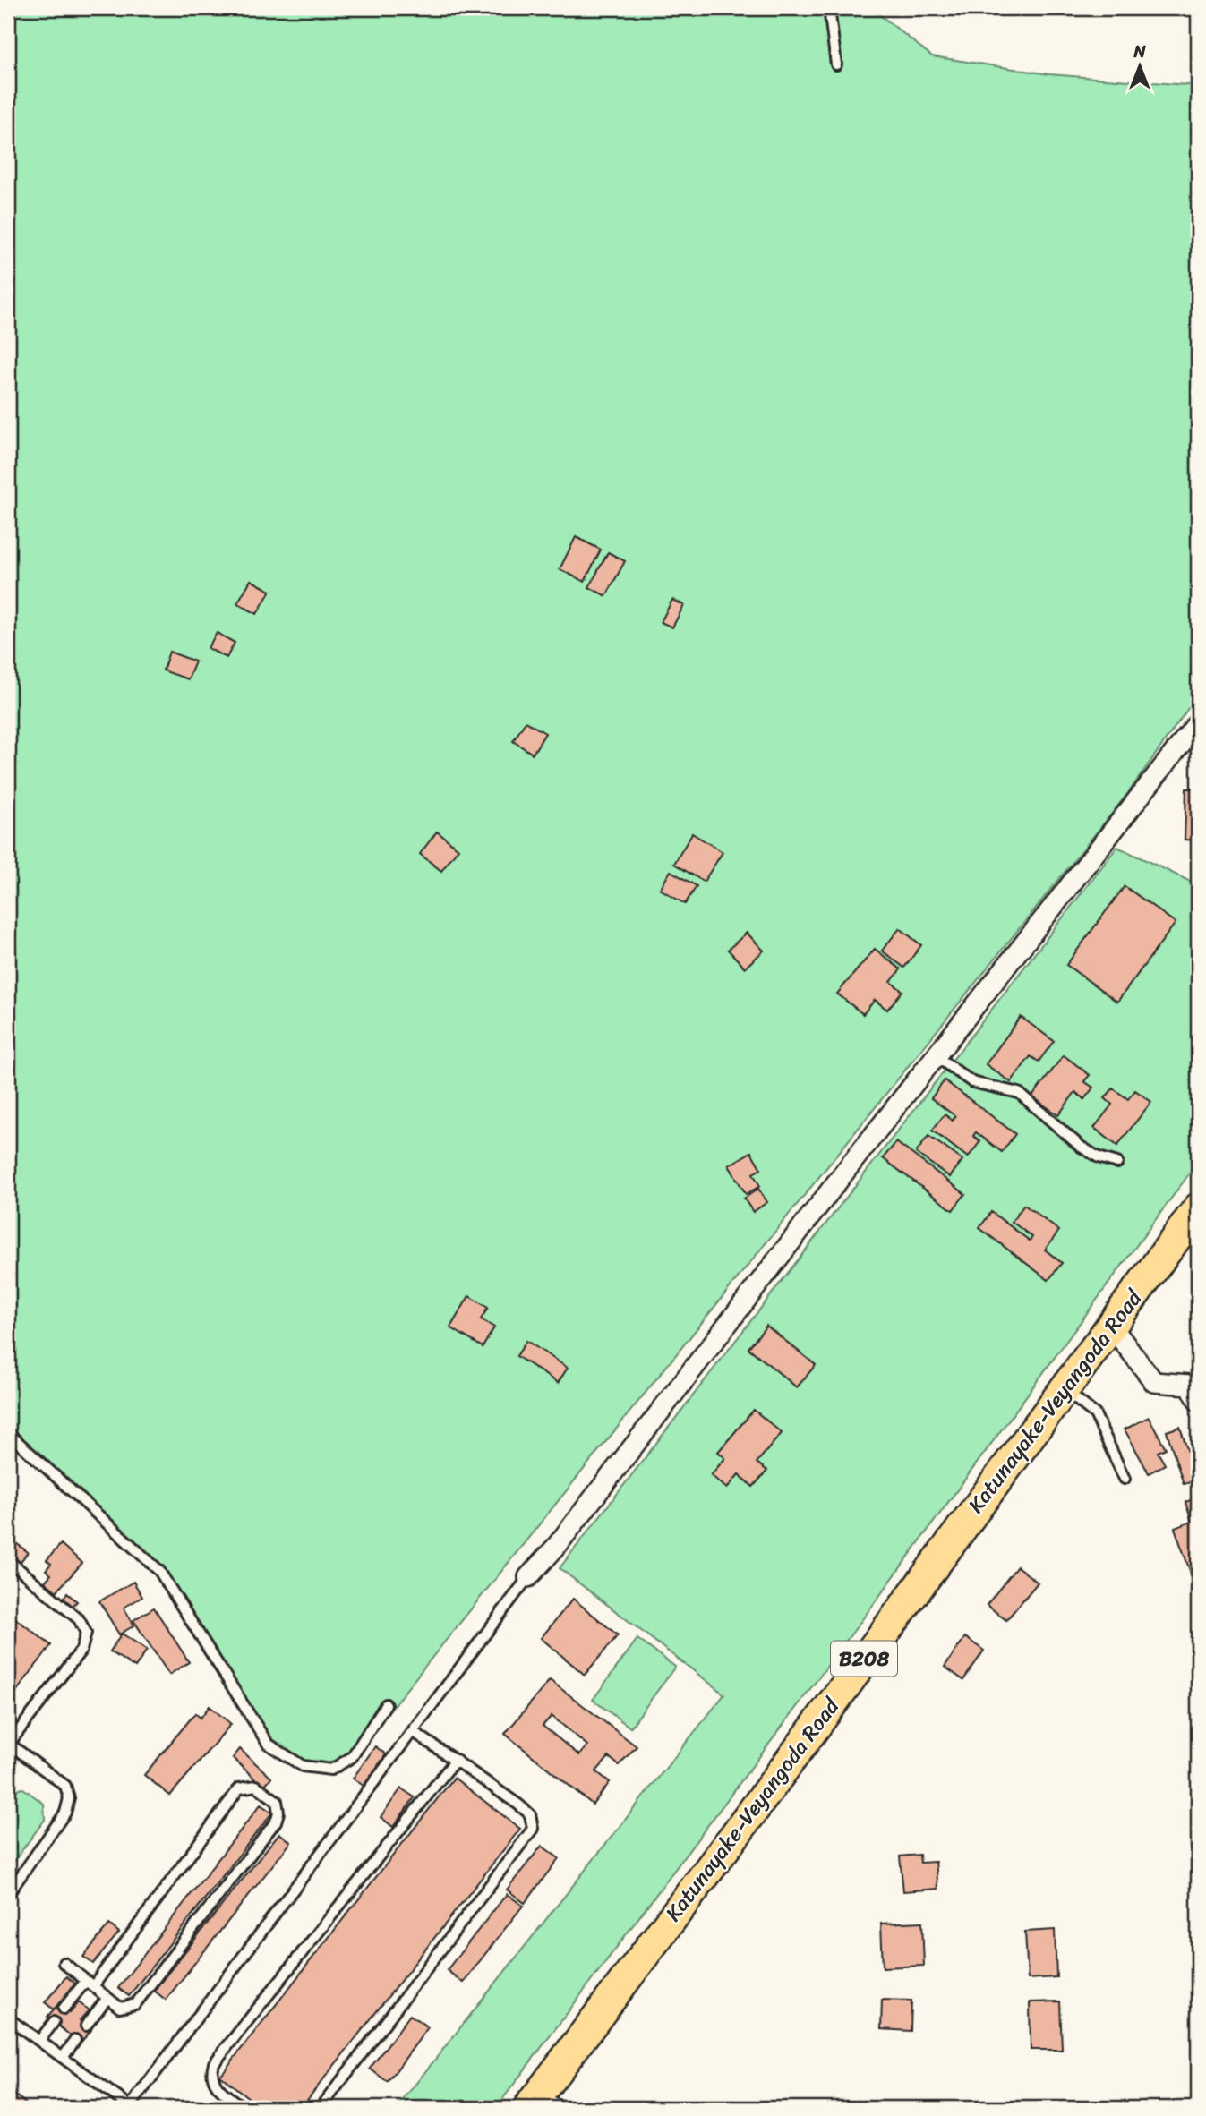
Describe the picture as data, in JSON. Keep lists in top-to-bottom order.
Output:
{
  "streets": {
    "main road": ["Katunayake-Veyangoda Road", "B208"]
  },
  "north": "top"
}
